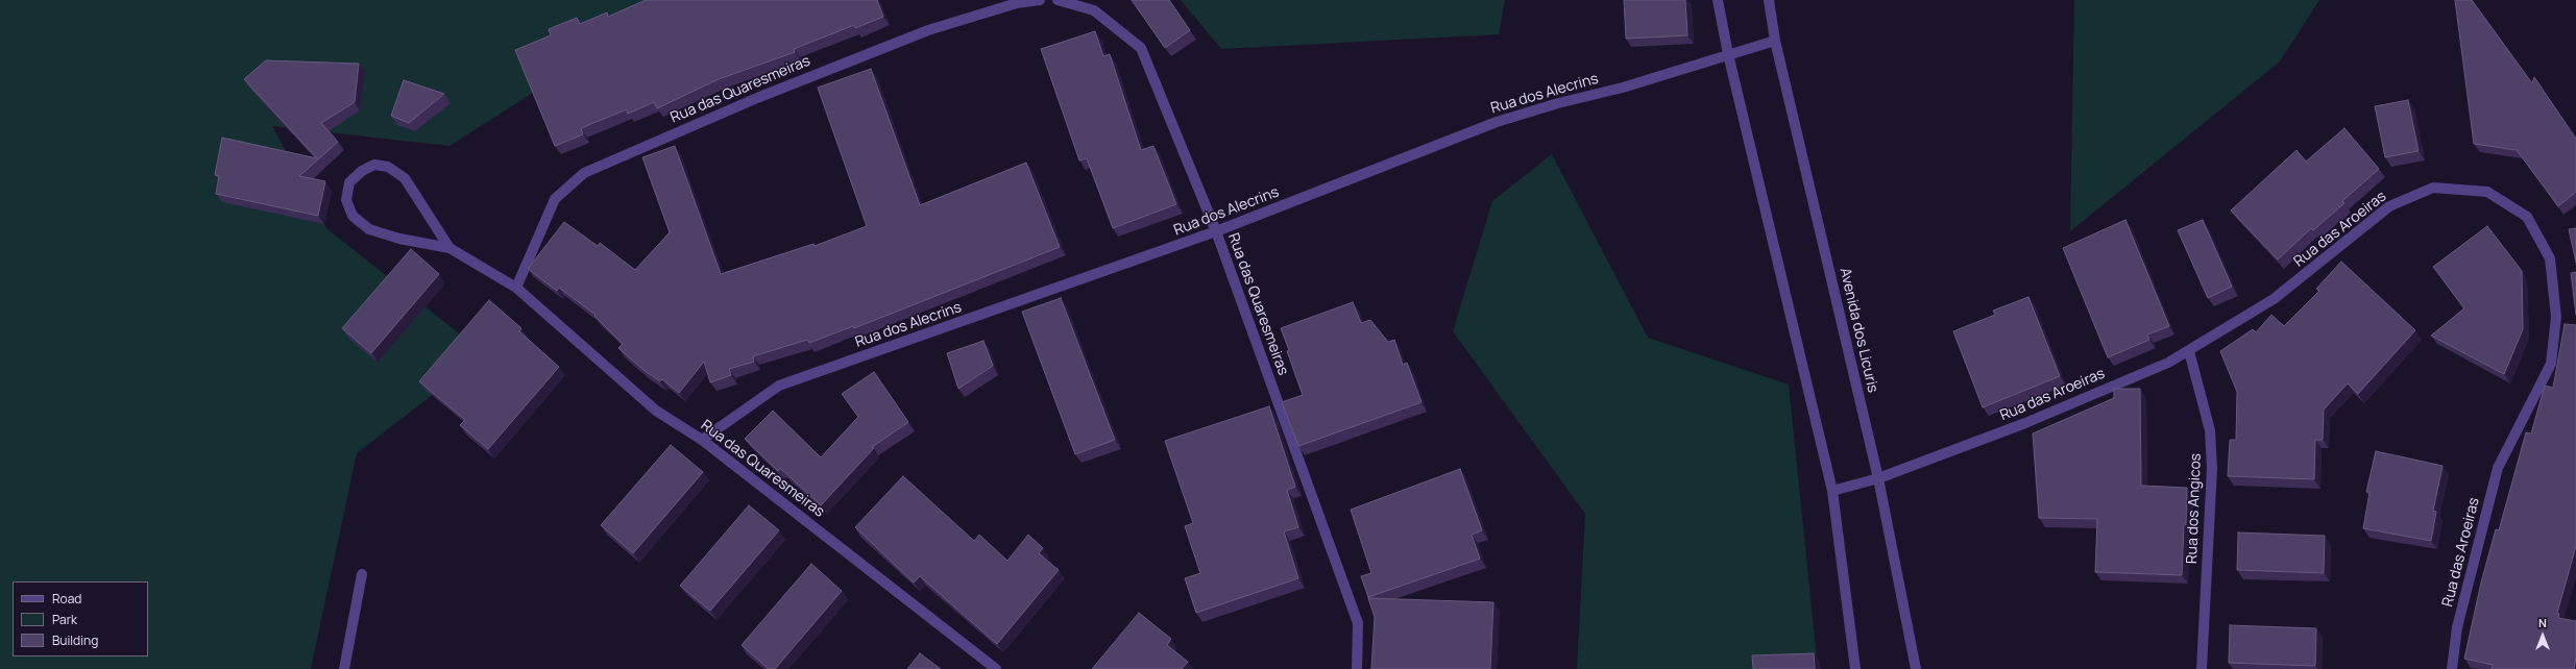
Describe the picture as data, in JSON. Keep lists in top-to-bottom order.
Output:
{
  "streets": {
    "street": [
      "Rua das Quaresmeiras",
      "Rua dos Alecrins",
      "Rua das Aroeiras",
      "Avenida dos Licuris",
      "Rua dos Angicos"
    ]
  },
  "crossings": [
    ["Rua das Quaresmeiras", "Rua dos Alecrins"],
    ["Rua dos Alecrins", "Avenida dos Licuris"],
    ["Rua das Aroeiras", "Avenida dos Licuris"],
    ["Rua das Aroeiras", "Rua dos Angicos"]
  ],
  "legend": ["Road", "Park", "Building"],
  "north": "top"
}
